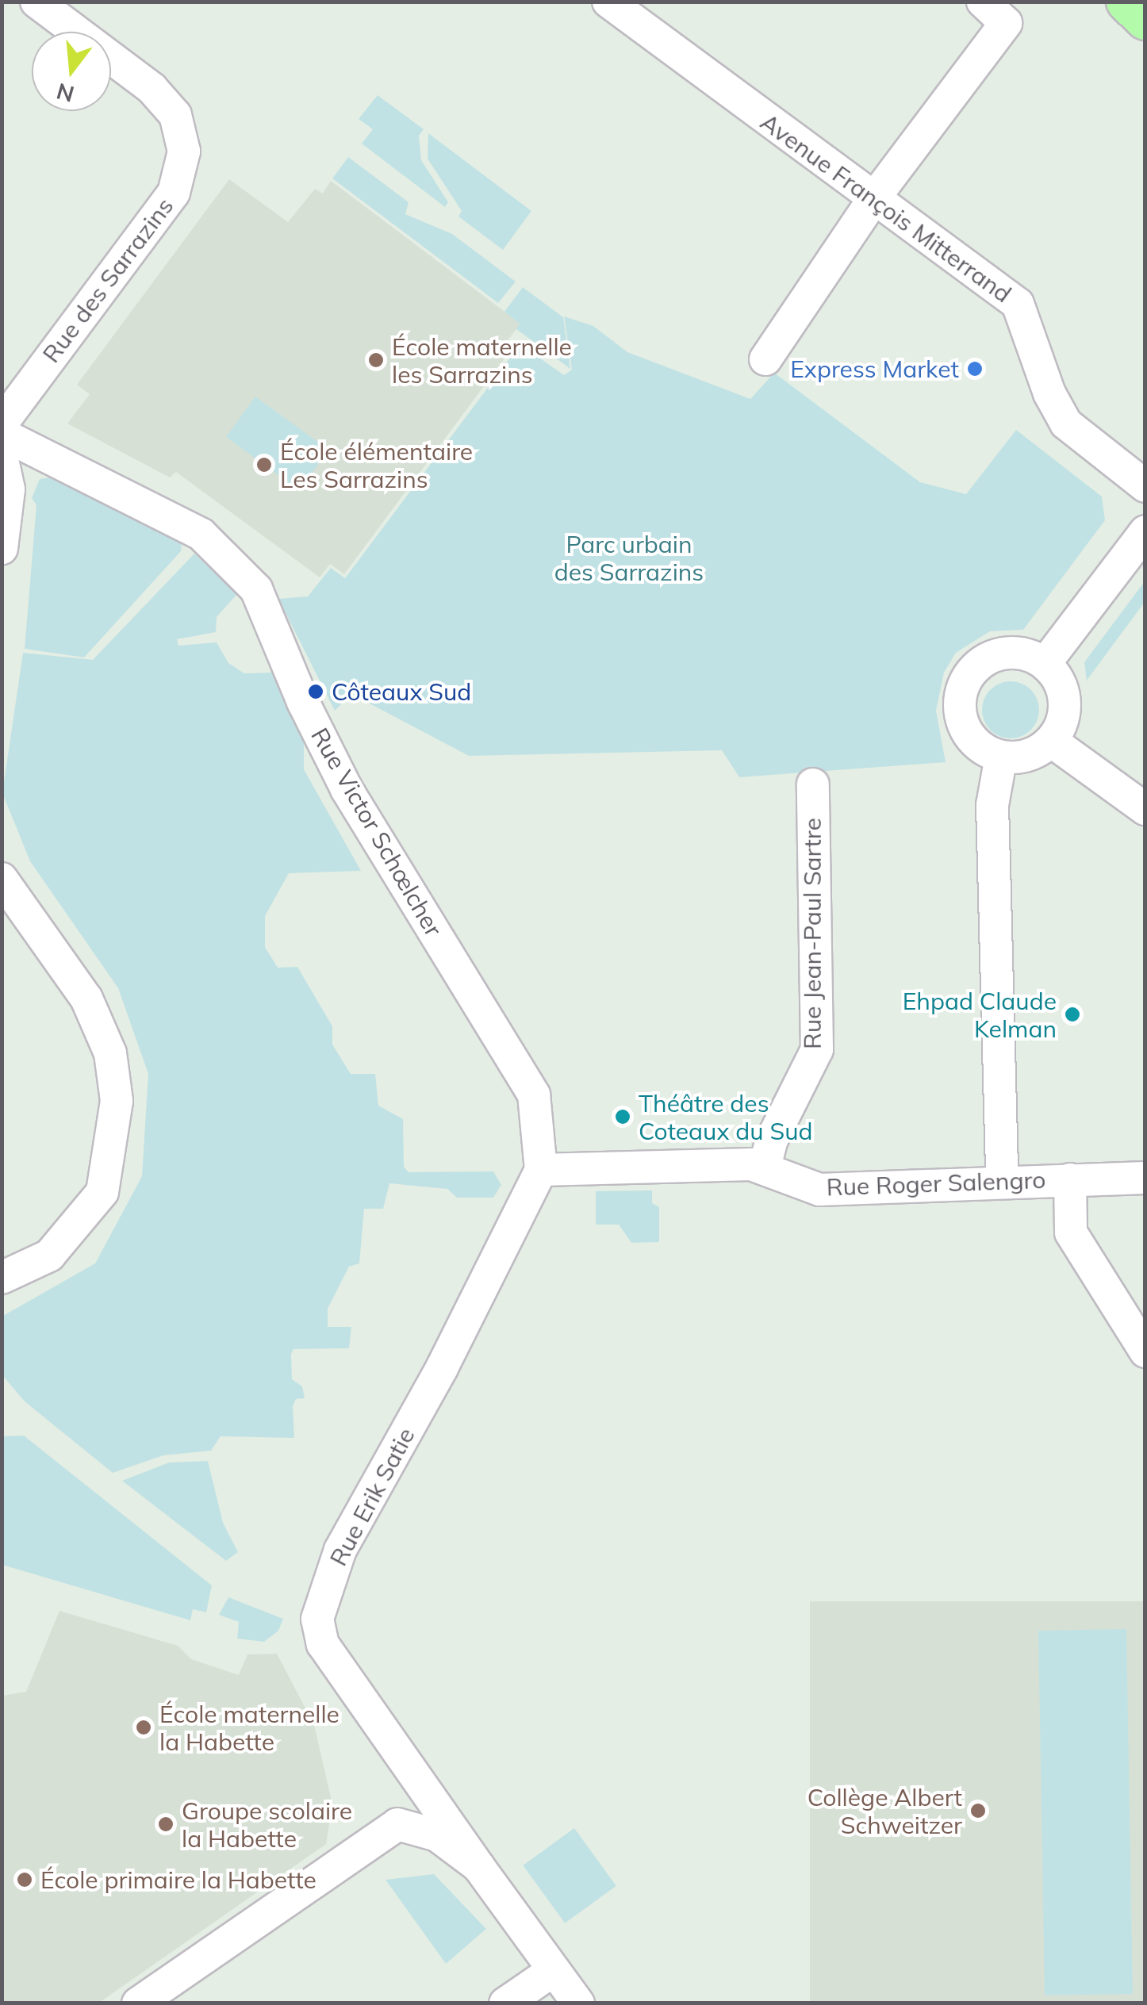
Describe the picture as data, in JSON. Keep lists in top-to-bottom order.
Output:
{
  "streets": {
    "street": [
      "Avenue François Mitterrand",
      "Rue des Sarrazins",
      "Rue Victor Schœlcher",
      "Rue Jean-Paul Sartre",
      "Rue Roger Salengro",
      "Rue Erik Satie"
    ]
  },
  "crossings": [
    ["Rue Victor Schœlcher", "Rue Roger Salengro"],
    ["Rue Victor Schœlcher", "Rue Erik Satie"],
    ["Rue Jean-Paul Sartre", "Rue Roger Salengro"],
    ["Rue Roger Salengro", "Rue Erik Satie"]
  ],
  "parks": ["Parc urbain des Sarrazins"],
  "places": [
    "École maternelle les Sarrazins",
    "Express Market",
    "École élémentaire Les Sarrazins",
    "Côteaux Sud",
    "Ehpad Claude Kelman",
    "Théâtre des Coteaux du Sud",
    "École maternelle la Habette",
    "Collège Albert Schweitzer",
    "Groupe scolaire la Habette",
    "École primaire la Habette"
  ],
  "north": "bottom"
}
